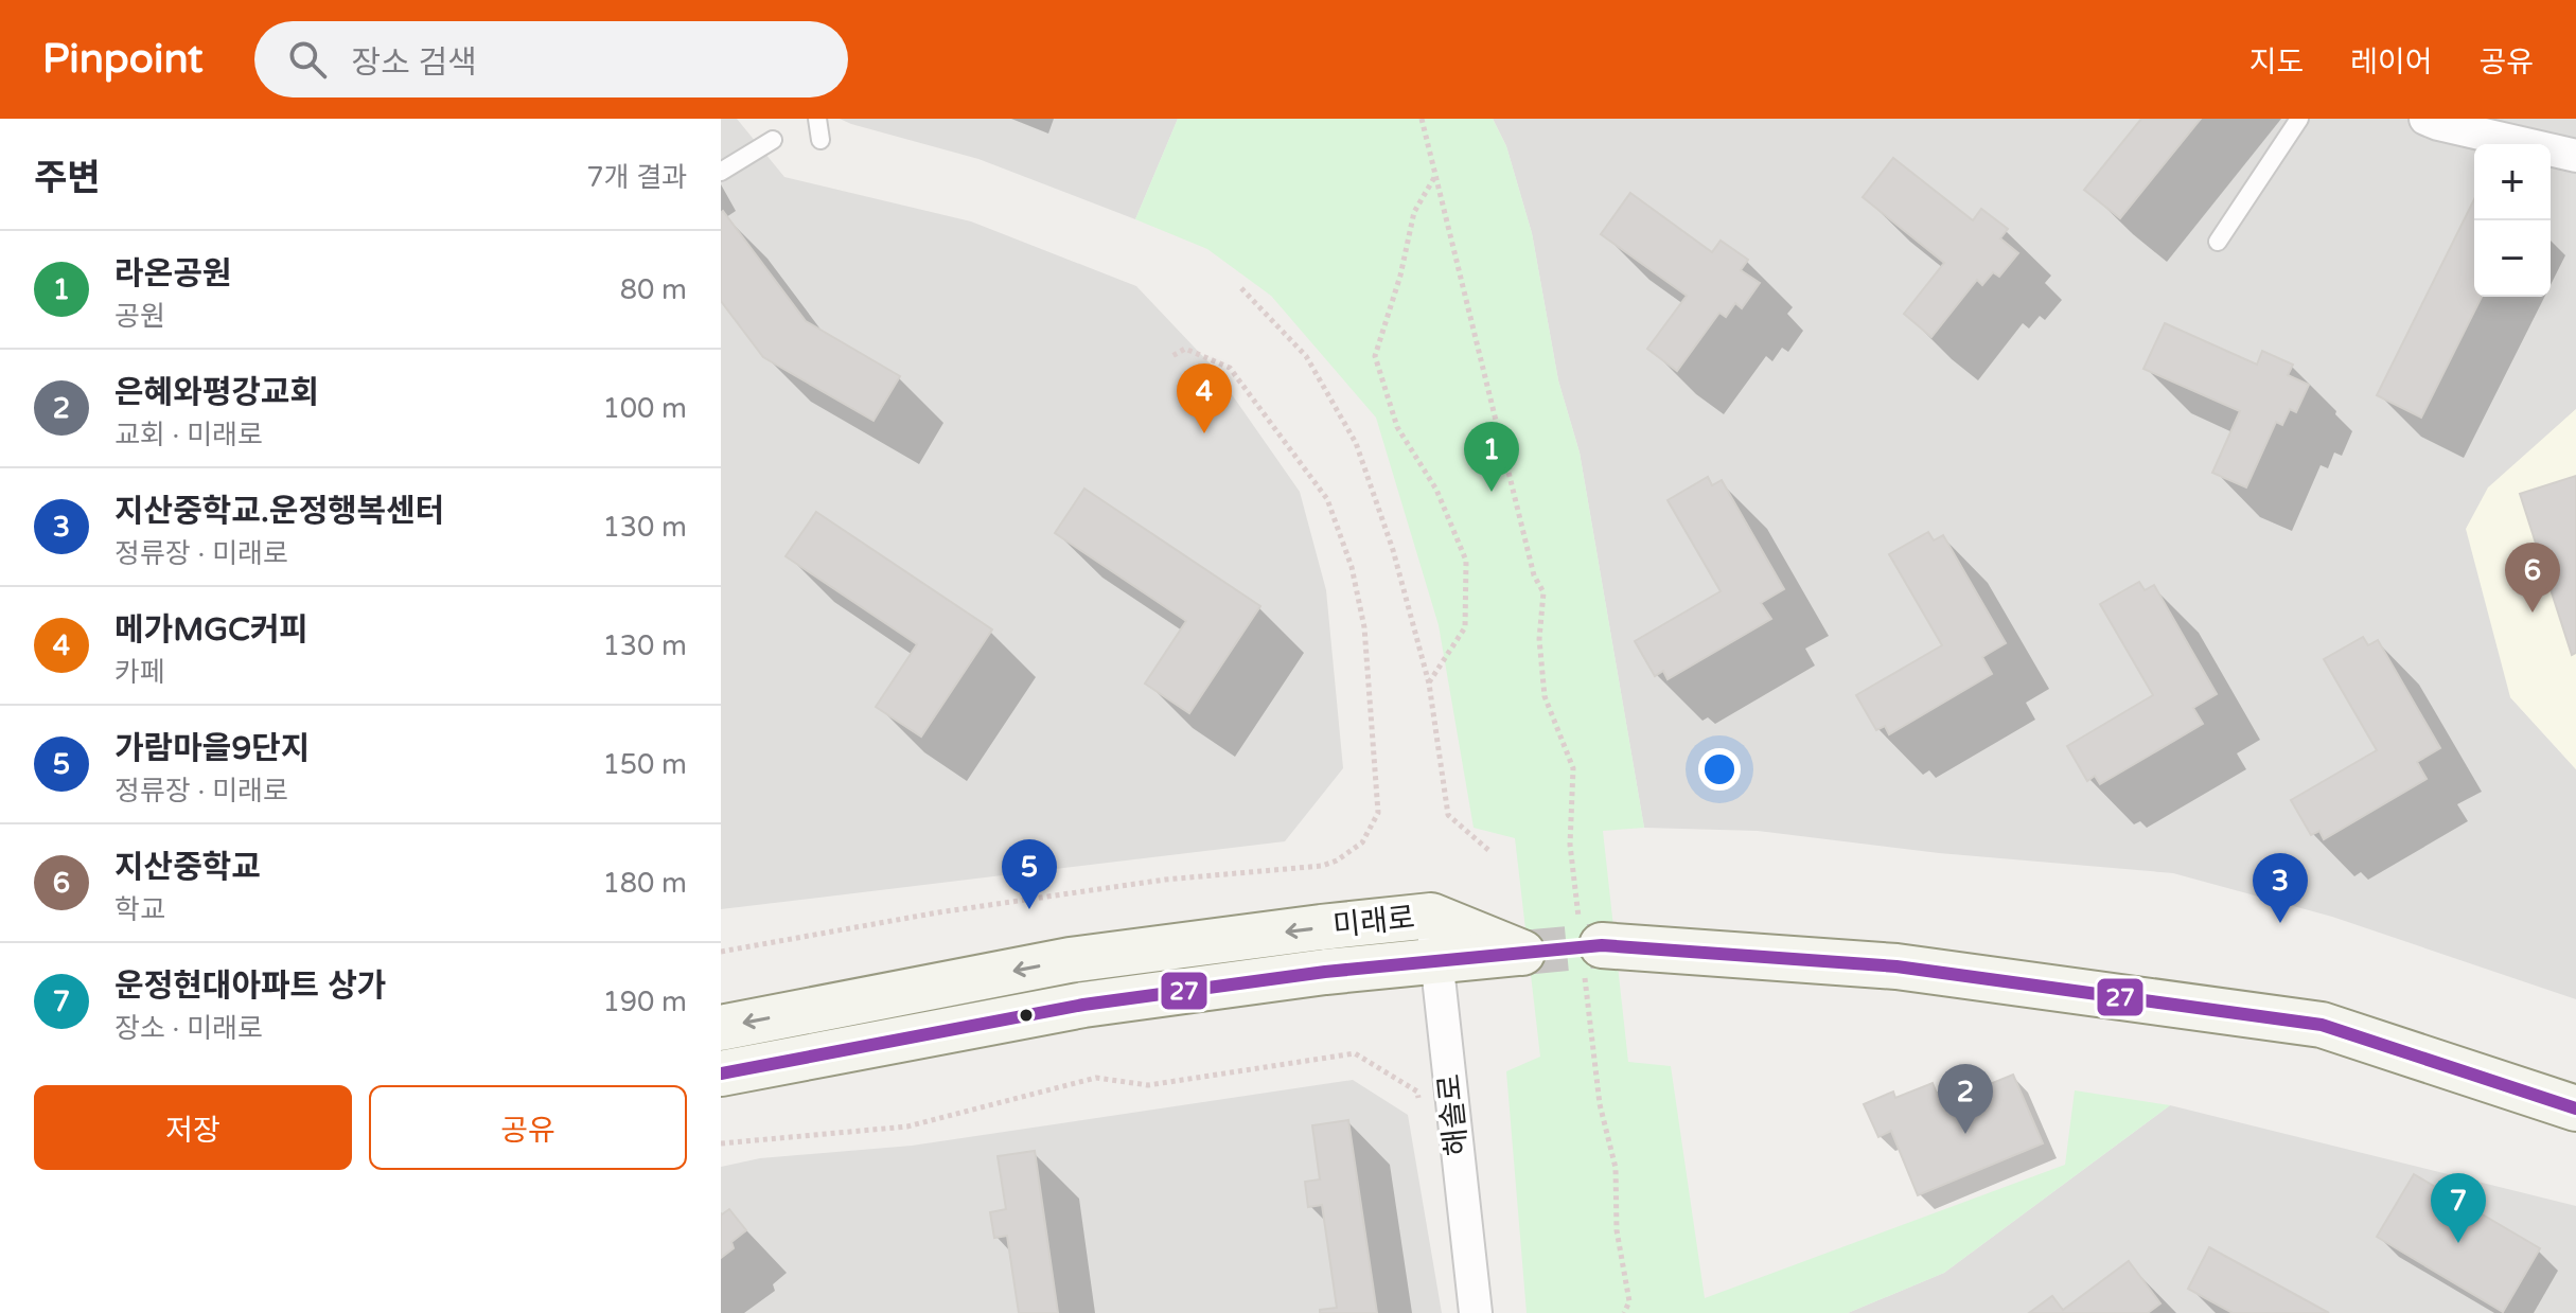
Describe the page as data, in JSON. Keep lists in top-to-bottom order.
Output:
{
  "streets": {
    "main road": ["미래로"],
    "street": ["해솔로"]
  },
  "crossings": [
    ["미래로", "해솔로"]
  ],
  "lines": ["transit line 27"],
  "page": {
    "header": "Pinpoint",
    "search": "장소 검색",
    "nav": ["지도", "레이어", "공유"],
    "heading": ["주변", "7개 결과"],
    "map_buttons": ["+", "−"],
    "list": [
      {
        "mark": "1",
        "name": "라온공원",
        "note": "공원",
        "value": "80 m"
      },
      {
        "mark": "2",
        "name": "은혜와평강교회",
        "note": "교회 · 미래로",
        "value": "100 m"
      },
      {
        "mark": "3",
        "name": "지산중학교.운정행복센터",
        "note": "정류장 · 미래로",
        "value": "130 m"
      },
      {
        "mark": "4",
        "name": "메가MGC커피",
        "note": "카페",
        "value": "130 m"
      },
      {
        "mark": "5",
        "name": "가람마을9단지",
        "note": "정류장 · 미래로",
        "value": "150 m"
      },
      {
        "mark": "6",
        "name": "지산중학교",
        "note": "학교",
        "value": "180 m"
      },
      {
        "mark": "7",
        "name": "운정현대아파트 상가",
        "note": "장소 · 미래로",
        "value": "190 m"
      }
    ],
    "pins": [
      "4",
      "1",
      "6",
      "5",
      "3",
      "2",
      "7"
    ],
    "buttons": ["저장", "공유"]
  }
}
